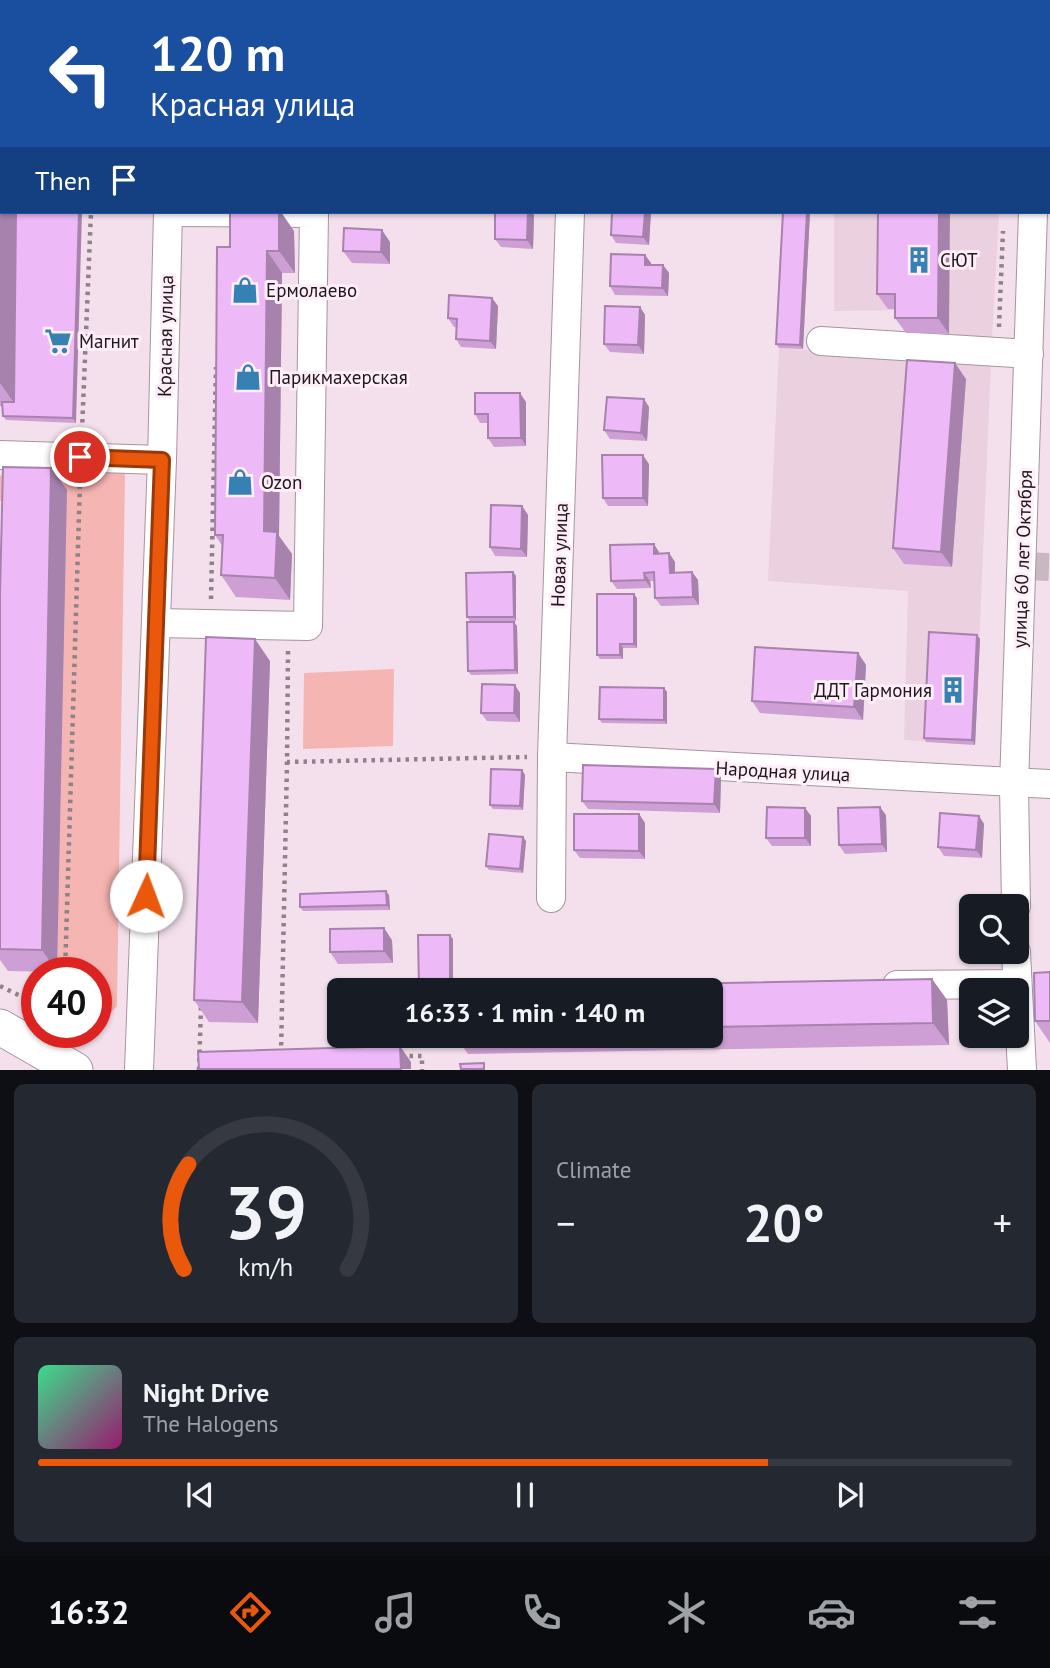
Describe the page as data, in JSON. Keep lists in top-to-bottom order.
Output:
{
  "streets": {
    "street": [
      "Красная улица",
      "Новая улица",
      "улица 60 лет Октября",
      "Народная улица"
    ]
  },
  "crossings": [
    ["Новая улица", "Народная улица"],
    ["улица 60 лет Октября", "Народная улица"]
  ],
  "places": {
    "building": ["СЮТ", "ДДТ Гармония"],
    "shop": ["Ермолаево", "Парикмахерская", "Ozon"],
    "supermarket": ["Магнит"]
  },
  "page": {
    "turn": ["120 m", "Красная улица"],
    "then": "Then",
    "limit": "40",
    "trip": "16:33 · 1 min · 140 m",
    "tile": "Climate",
    "heat": ["−", "20°", "+"],
    "song": ["Night Drive", "The Halogens"],
    "tabs": "16:32",
    "gauge": ["39", "km/h"]
  }
}
